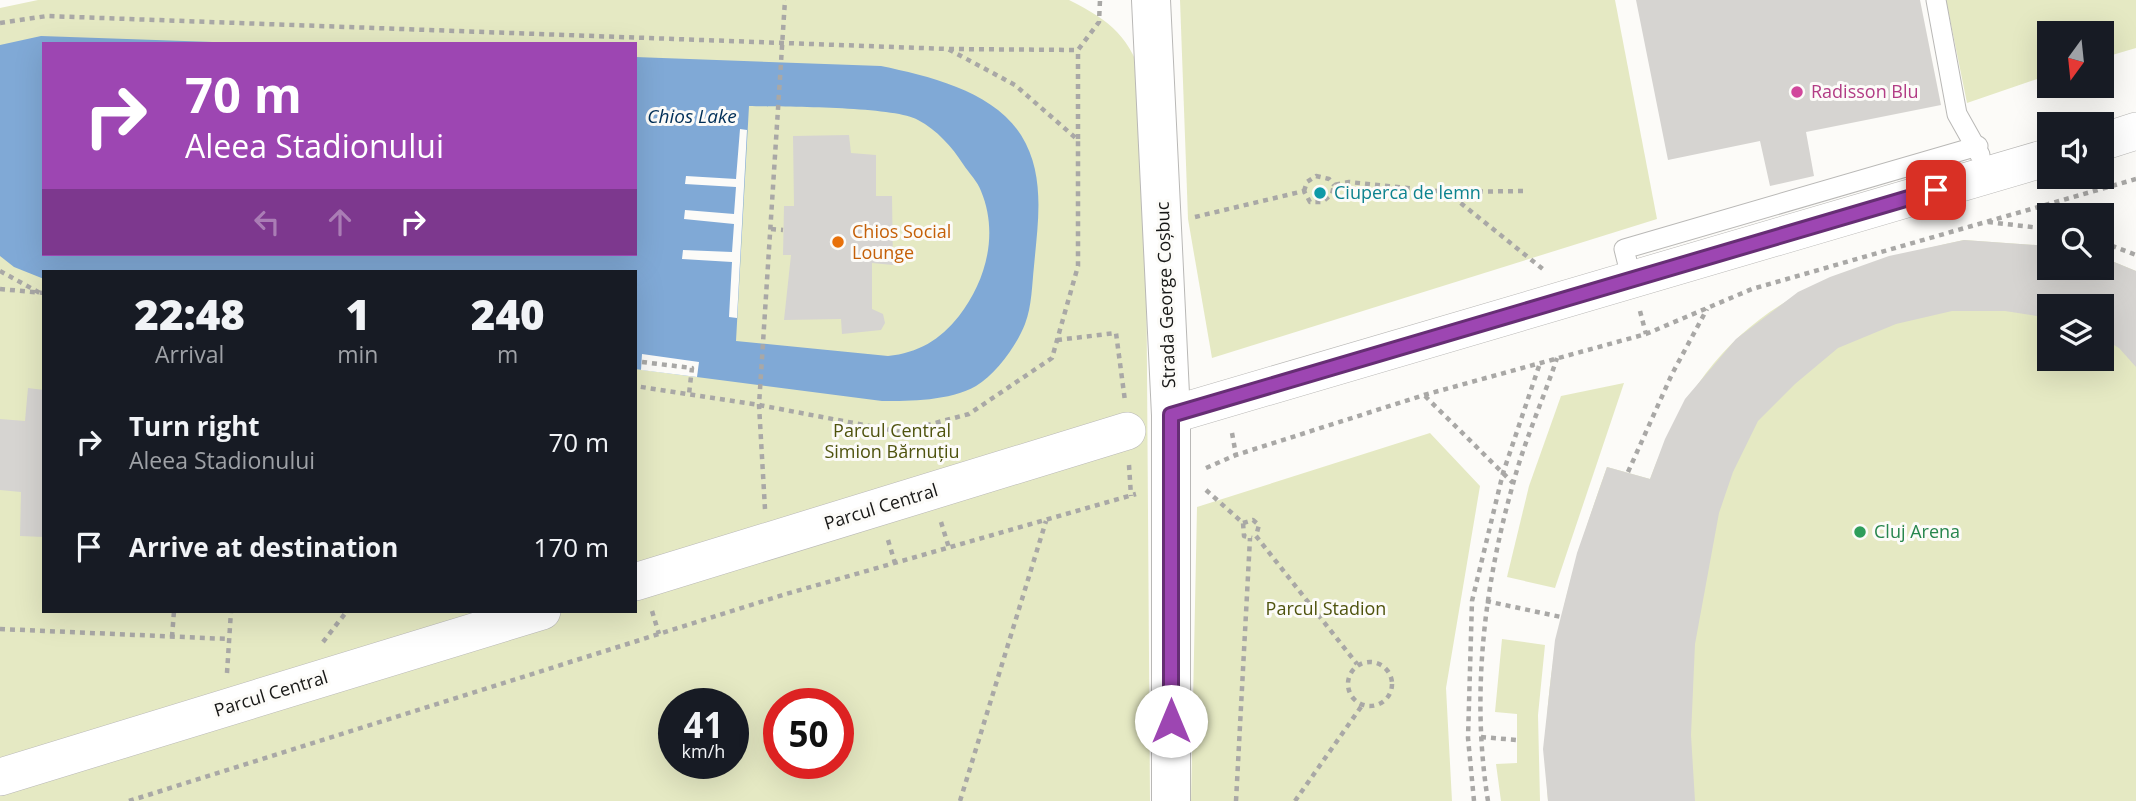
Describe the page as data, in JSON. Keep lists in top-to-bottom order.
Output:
{
  "streets": {
    "main road": ["Strada George Coșbuc"],
    "street": ["Parcul Central"]
  },
  "water": ["Chios Lake"],
  "parks": ["Parcul Central Simion Bărnuțiu", "Parcul Stadion"],
  "places": [
    "Radisson Blu",
    "Ciuperca de lemn",
    "Chios Social Lounge",
    "Cluj Arena"
  ],
  "north": "bottom",
  "page": {
    "turn": ["70 m", "Aleea Stadionului"],
    "eta": [
      "22:48",
      "Arrival",
      "1",
      "min",
      "240",
      "m"
    ],
    "list": [
      {
        "name": "Turn right",
        "note": "Aleea Stadionului",
        "value": "70 m"
      },
      {
        "name": "Arrive at destination",
        "value": "170 m"
      }
    ],
    "speed": "41 km/h",
    "limit": "50"
  }
}
